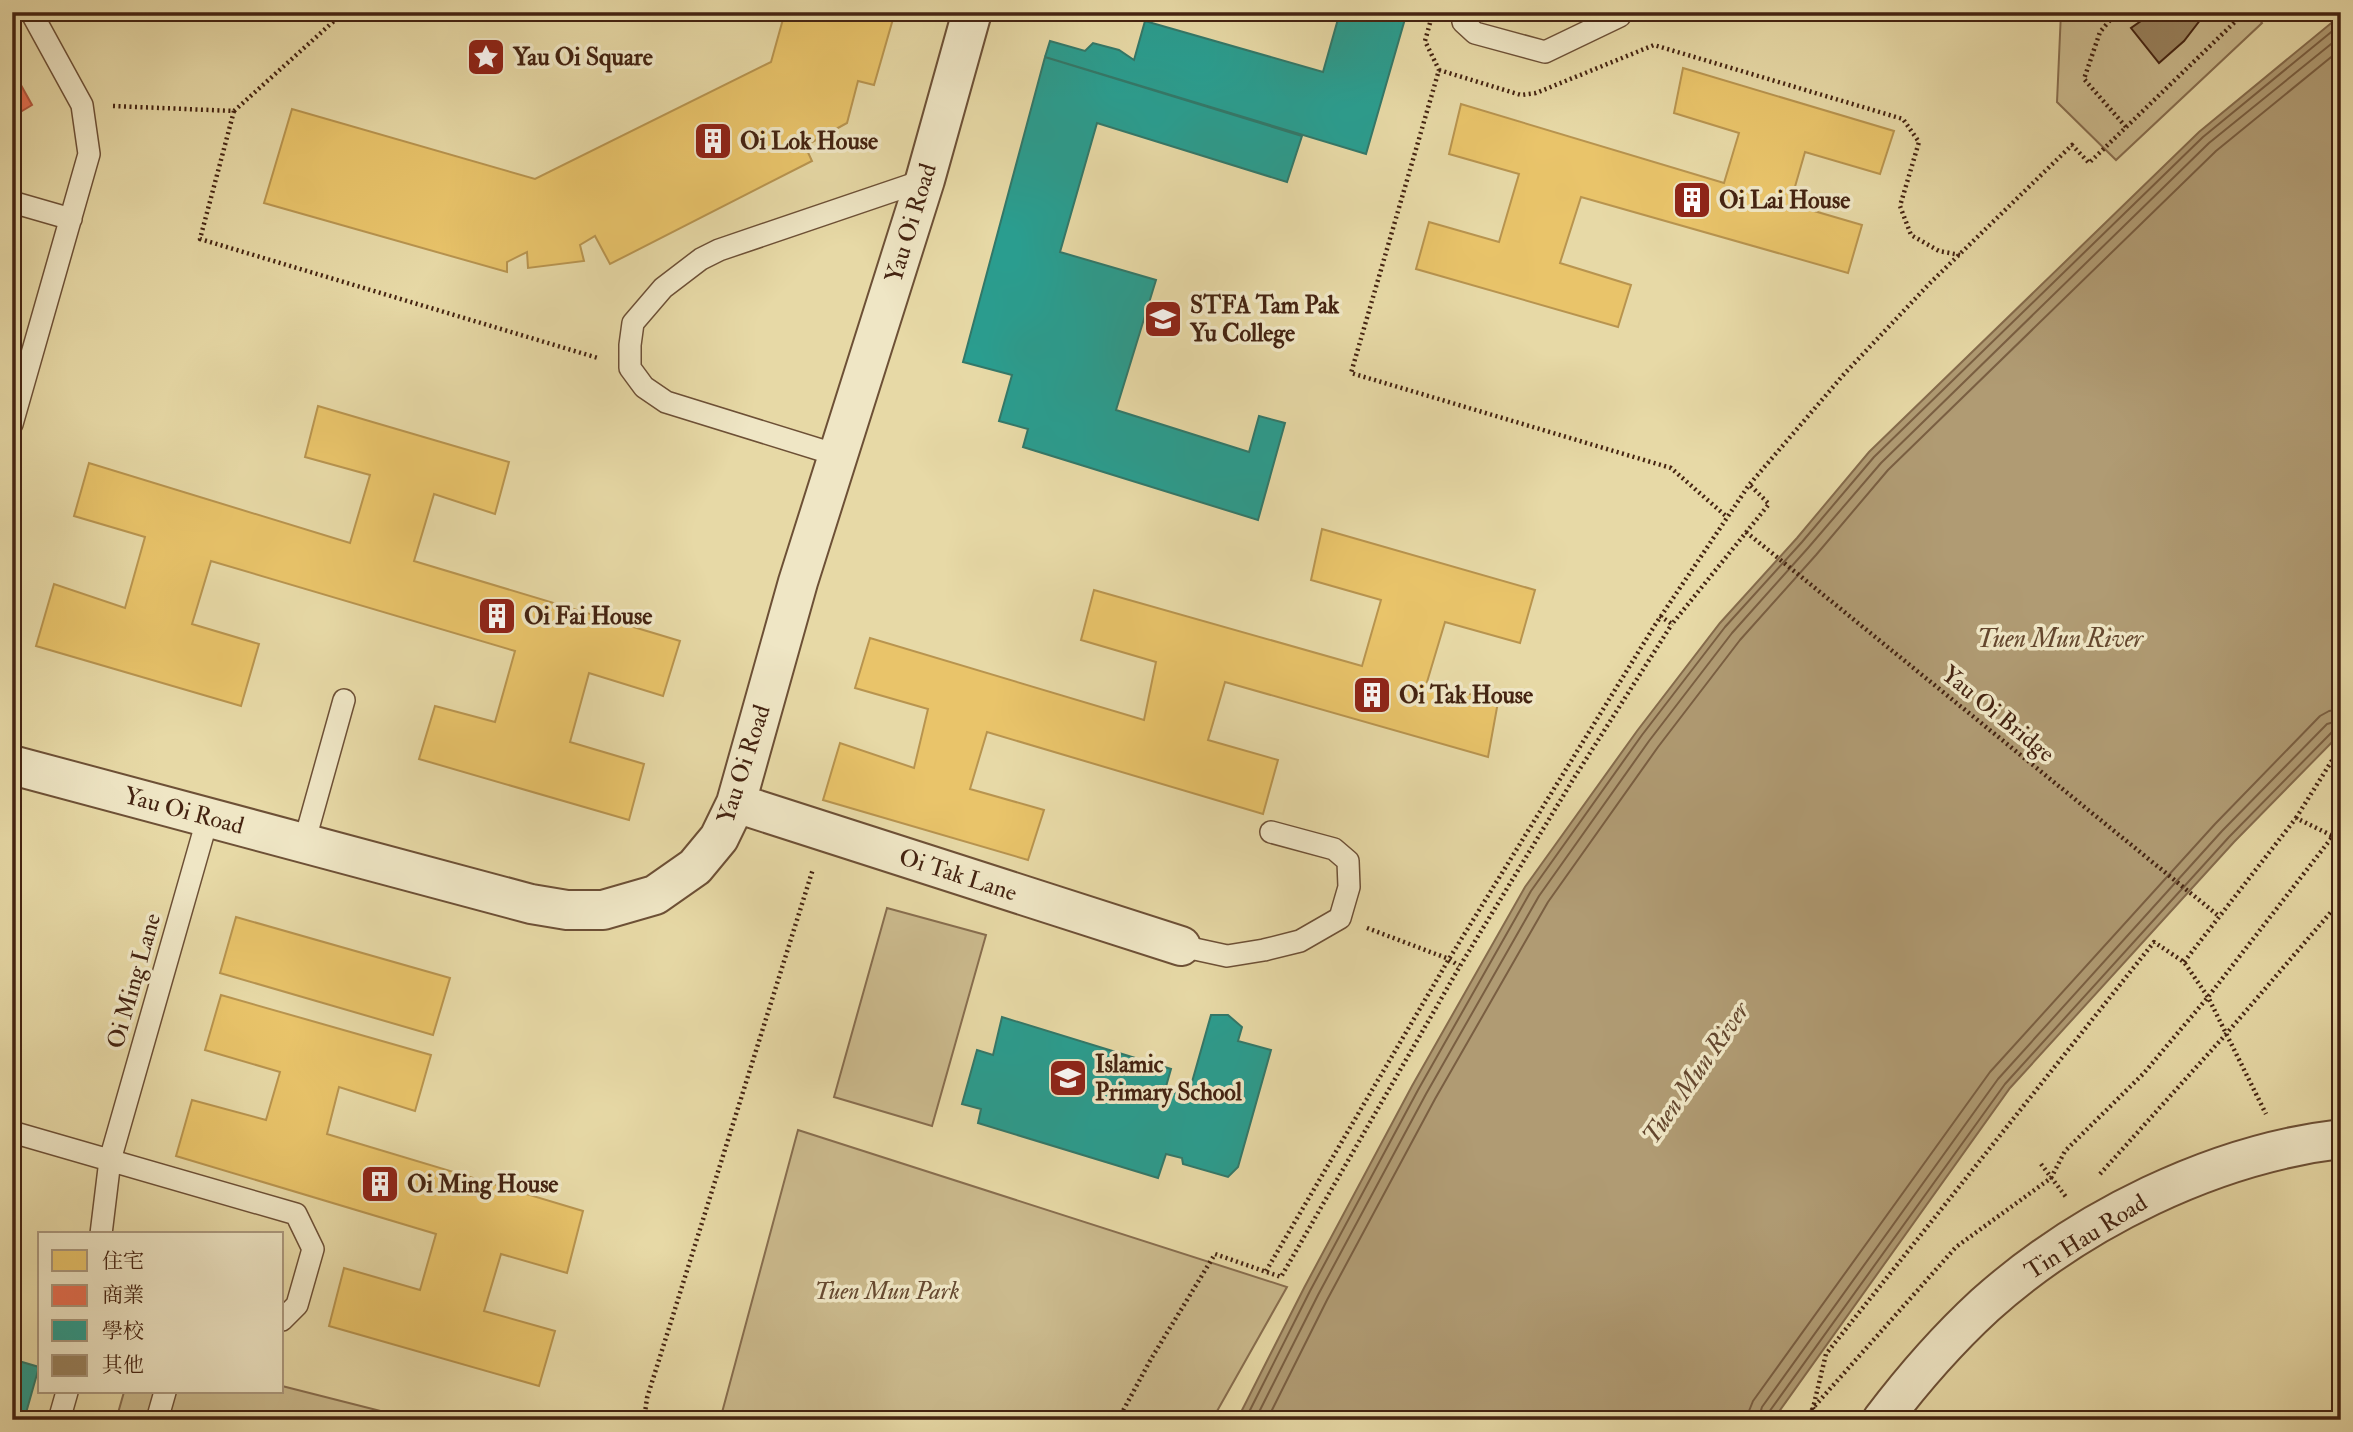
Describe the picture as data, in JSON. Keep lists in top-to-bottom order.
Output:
{
  "streets": {
    "street": ["Yau Oi Road", "Oi Tak Lane", "Tin Hau Road"],
    "lane": ["Oi Ming Lane"],
    "path": ["Yau Oi Bridge"]
  },
  "crossings": [
    ["Yau Oi Road", "Oi Tak Lane"],
    ["Yau Oi Road", "Oi Ming Lane"]
  ],
  "water": ["Tuen Mun River"],
  "parks": ["Tuen Mun Park"],
  "places": {
    "place": ["Yau Oi Square"],
    "building": [
      "Oi Lok House",
      "Oi Lai House",
      "Oi Fai House",
      "Oi Tak House",
      "Oi Ming House"
    ],
    "school or university": ["STFA Tam Pak Yu College", "Islamic Primary School"]
  },
  "legend": [
    "住宅",
    "商業",
    "學校",
    "其他"
  ]
}
